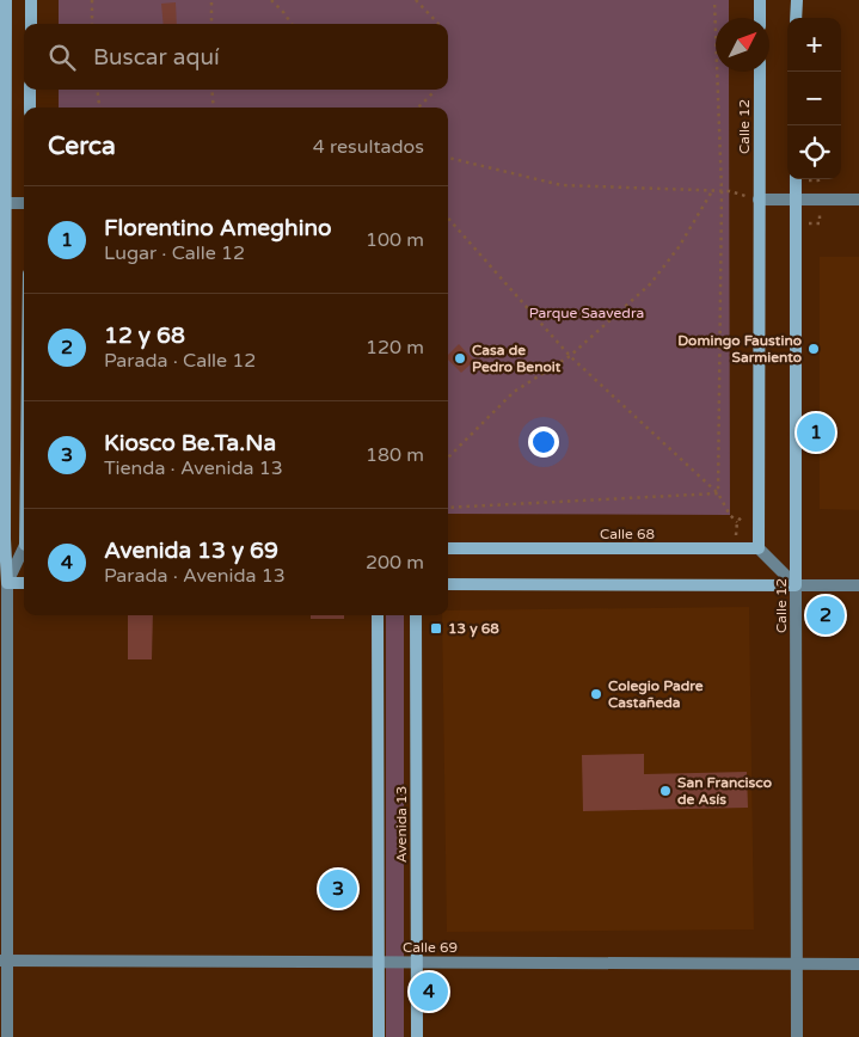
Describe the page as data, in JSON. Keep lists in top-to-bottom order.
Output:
{
  "streets": {
    "main road": ["Calle 12", "Calle 68", "Avenida 13"],
    "street": ["Calle 69"]
  },
  "crossings": [
    ["Calle 12", "Calle 68"],
    ["Calle 12", "Calle 69"],
    ["Avenida 13", "Calle 69"]
  ],
  "parks": ["Parque Saavedra"],
  "places": {
    "other": [
      "Domingo Faustino Sarmiento",
      "Casa de Pedro Benoit",
      "Colegio Padre Castañeda",
      "San Francisco de Asís"
    ],
    "transit": ["13 y 68"]
  },
  "north": "top right",
  "page": {
    "map_buttons": ["+", "−"],
    "search": "Buscar aquí",
    "heading": ["Cerca", "4 resultados"],
    "list": [
      {
        "mark": "1",
        "name": "Florentino Ameghino",
        "note": "Lugar · Calle 12",
        "value": "100 m"
      },
      {
        "mark": "2",
        "name": "12 y 68",
        "note": "Parada · Calle 12",
        "value": "120 m"
      },
      {
        "mark": "3",
        "name": "Kiosco Be.Ta.Na",
        "note": "Tienda · Avenida 13",
        "value": "180 m"
      },
      {
        "mark": "4",
        "name": "Avenida 13 y 69",
        "note": "Parada · Avenida 13",
        "value": "200 m"
      }
    ],
    "pins": [
      "1",
      "2",
      "3",
      "4"
    ]
  }
}
